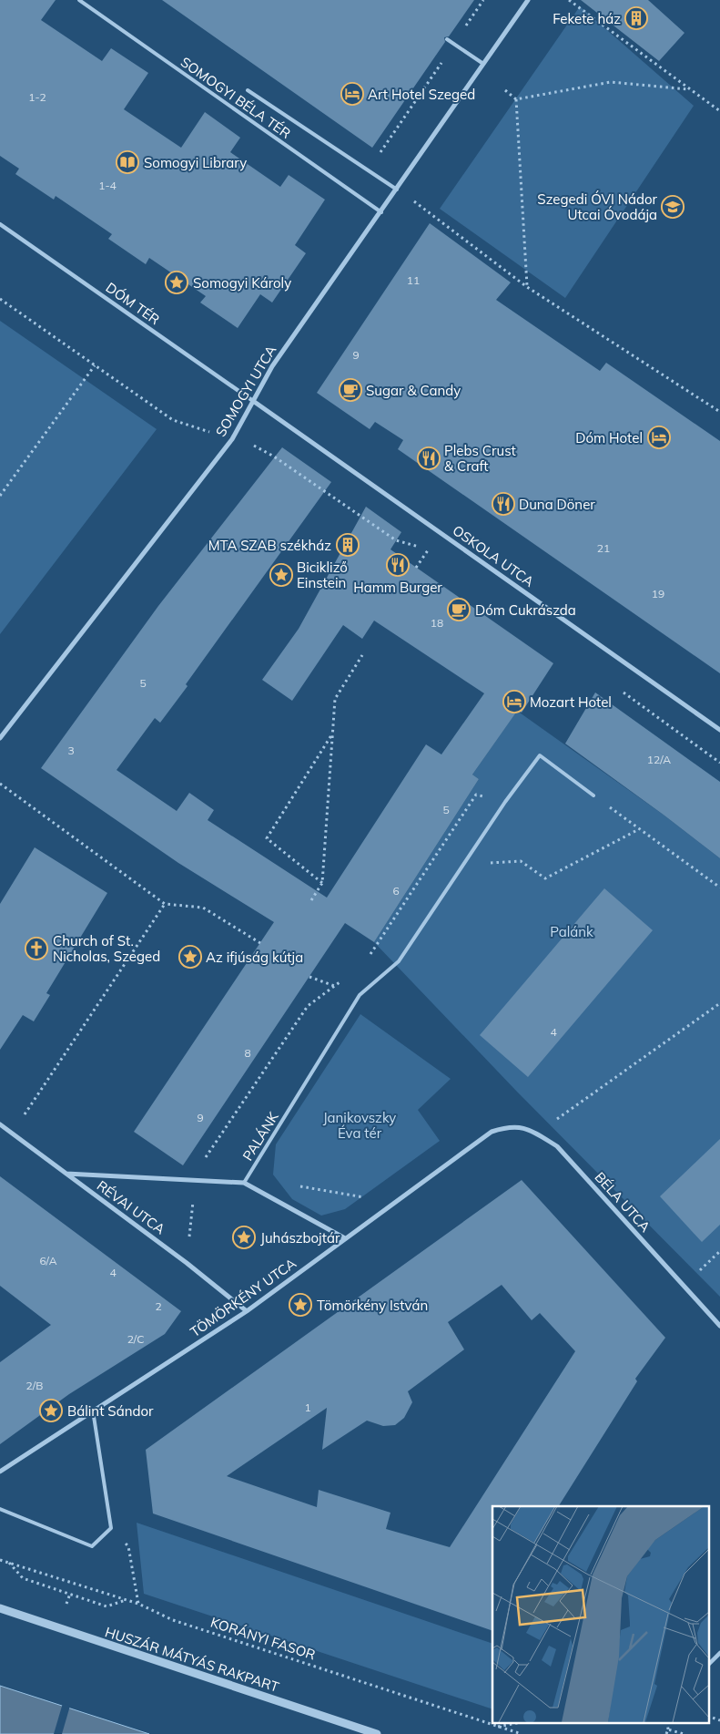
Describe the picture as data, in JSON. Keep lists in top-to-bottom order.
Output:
{
  "streets": {
    "street": [
      "DÓM TÉR",
      "SOMOGYI UTCA",
      "OSKOLA UTCA",
      "BÉLA UTCA",
      "RÉVAI UTCA",
      "TÖMÖRKÉNY UTCA",
      "HUSZÁR MÁTYÁS RAKPART"
    ],
    "lane": ["SOMOGYI BÉLA TÉR", "PALÁNK"],
    "path": ["KORÁNYI FASOR"]
  },
  "crossings": [
    ["SOMOGYI BÉLA TÉR", "SOMOGYI UTCA"],
    ["DÓM TÉR", "SOMOGYI UTCA"],
    ["DÓM TÉR", "OSKOLA UTCA"],
    ["SOMOGYI UTCA", "OSKOLA UTCA"],
    ["BÉLA UTCA", "TÖMÖRKÉNY UTCA"],
    ["RÉVAI UTCA", "TÖMÖRKÉNY UTCA"]
  ],
  "parks": ["Palánk", "Janikovszky Éva tér"],
  "places": {
    "building": ["Fekete ház", "MTA SZAB székház"],
    "hotel": ["Art Hotel Szeged", "Dóm Hotel", "Mozart Hotel"],
    "library": ["Somogyi Library"],
    "school or university": ["Szegedi ÓVI Nádor Utcai Óvodája"],
    "place": [
      "Somogyi Károly",
      "Bicikliző Einstein",
      "Az ifjúság kútja",
      "Juhászbojtár",
      "Tömörkény István",
      "Bálint Sándor"
    ],
    "cafe": ["Sugar & Candy", "Dóm Cukrászda"],
    "restaurant": ["Plebs Crust & Craft", "Duna Döner", "Hamm Burger"],
    "church": ["Church of St. Nicholas, Szeged"]
  },
  "house_numbers": [
    "1-2",
    "1-4",
    "11",
    "9",
    "21",
    "19",
    "18",
    "5",
    "3",
    "12/A",
    "5",
    "6",
    "4",
    "8",
    "9",
    "6/A",
    "4",
    "2",
    "2/C",
    "2/B",
    "1"
  ]
}
